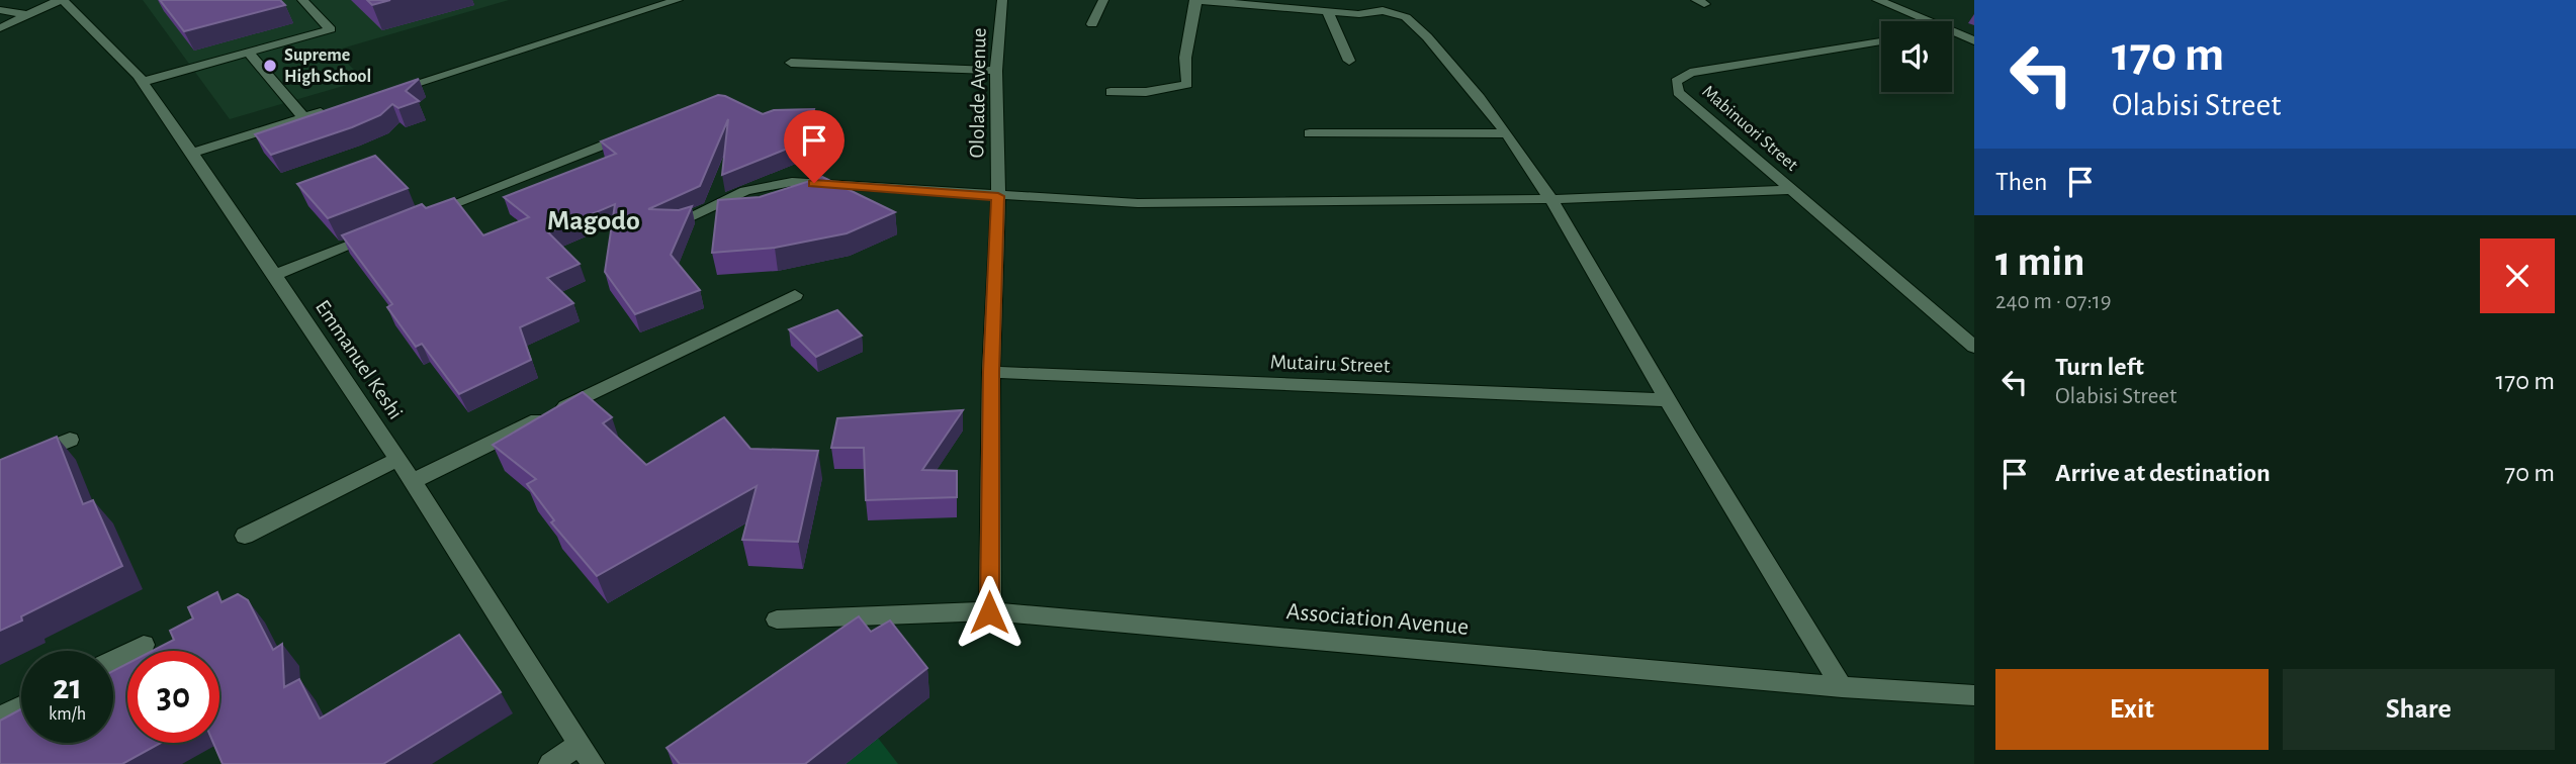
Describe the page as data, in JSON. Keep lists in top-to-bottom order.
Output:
{
  "streets": {
    "street": [
      "Ololade Avenue",
      "Mabinuori Street",
      "Emmanuel Keshi",
      "Mutairu Street",
      "Association Avenue"
    ]
  },
  "crossings": [
    ["Ololade Avenue", "Mutairu Street"],
    ["Ololade Avenue", "Association Avenue"]
  ],
  "districts": ["Magodo"],
  "places": ["Supreme High School"],
  "page": {
    "turn": ["170 m", "Olabisi Street"],
    "then": "Then",
    "heading": ["1 min", "240 m · 07:19"],
    "list": [
      {
        "name": "Turn left",
        "note": "Olabisi Street",
        "value": "170 m"
      },
      {
        "name": "Arrive at destination",
        "value": "70 m"
      }
    ],
    "speed": "21 km/h",
    "limit": "30",
    "buttons": ["Exit", "Share"]
  }
}
